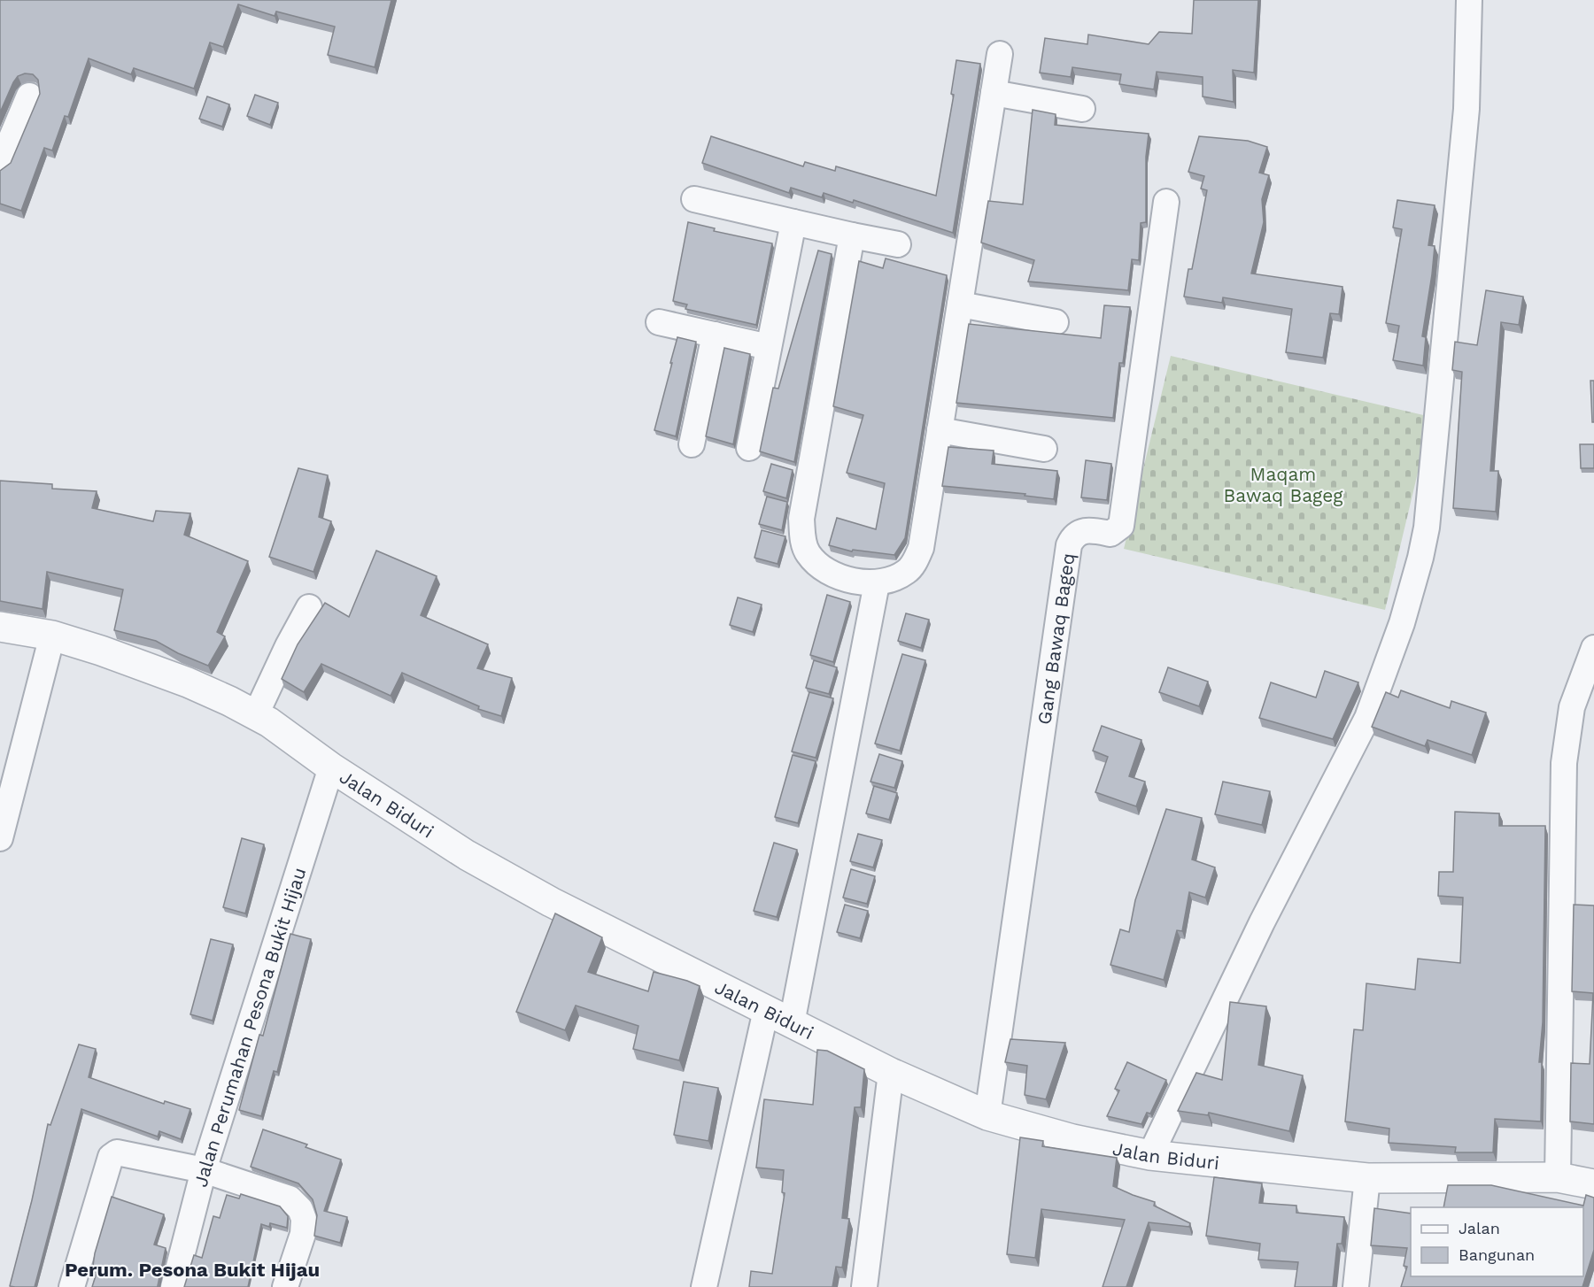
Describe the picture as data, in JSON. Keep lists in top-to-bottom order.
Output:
{
  "streets": {
    "street": ["Gang Bawaq Bageq", "Jalan Biduri", "Jalan Perumahan Pesona Bukit Hijau"]
  },
  "crossings": [
    ["Gang Bawaq Bageq", "Jalan Biduri"],
    ["Jalan Biduri", "Jalan Perumahan Pesona Bukit Hijau"]
  ],
  "districts": ["Perum. Pesona Bukit Hijau"],
  "parks": ["Maqam Bawaq Bageg"],
  "legend": ["Jalan", "Bangunan"]
}
